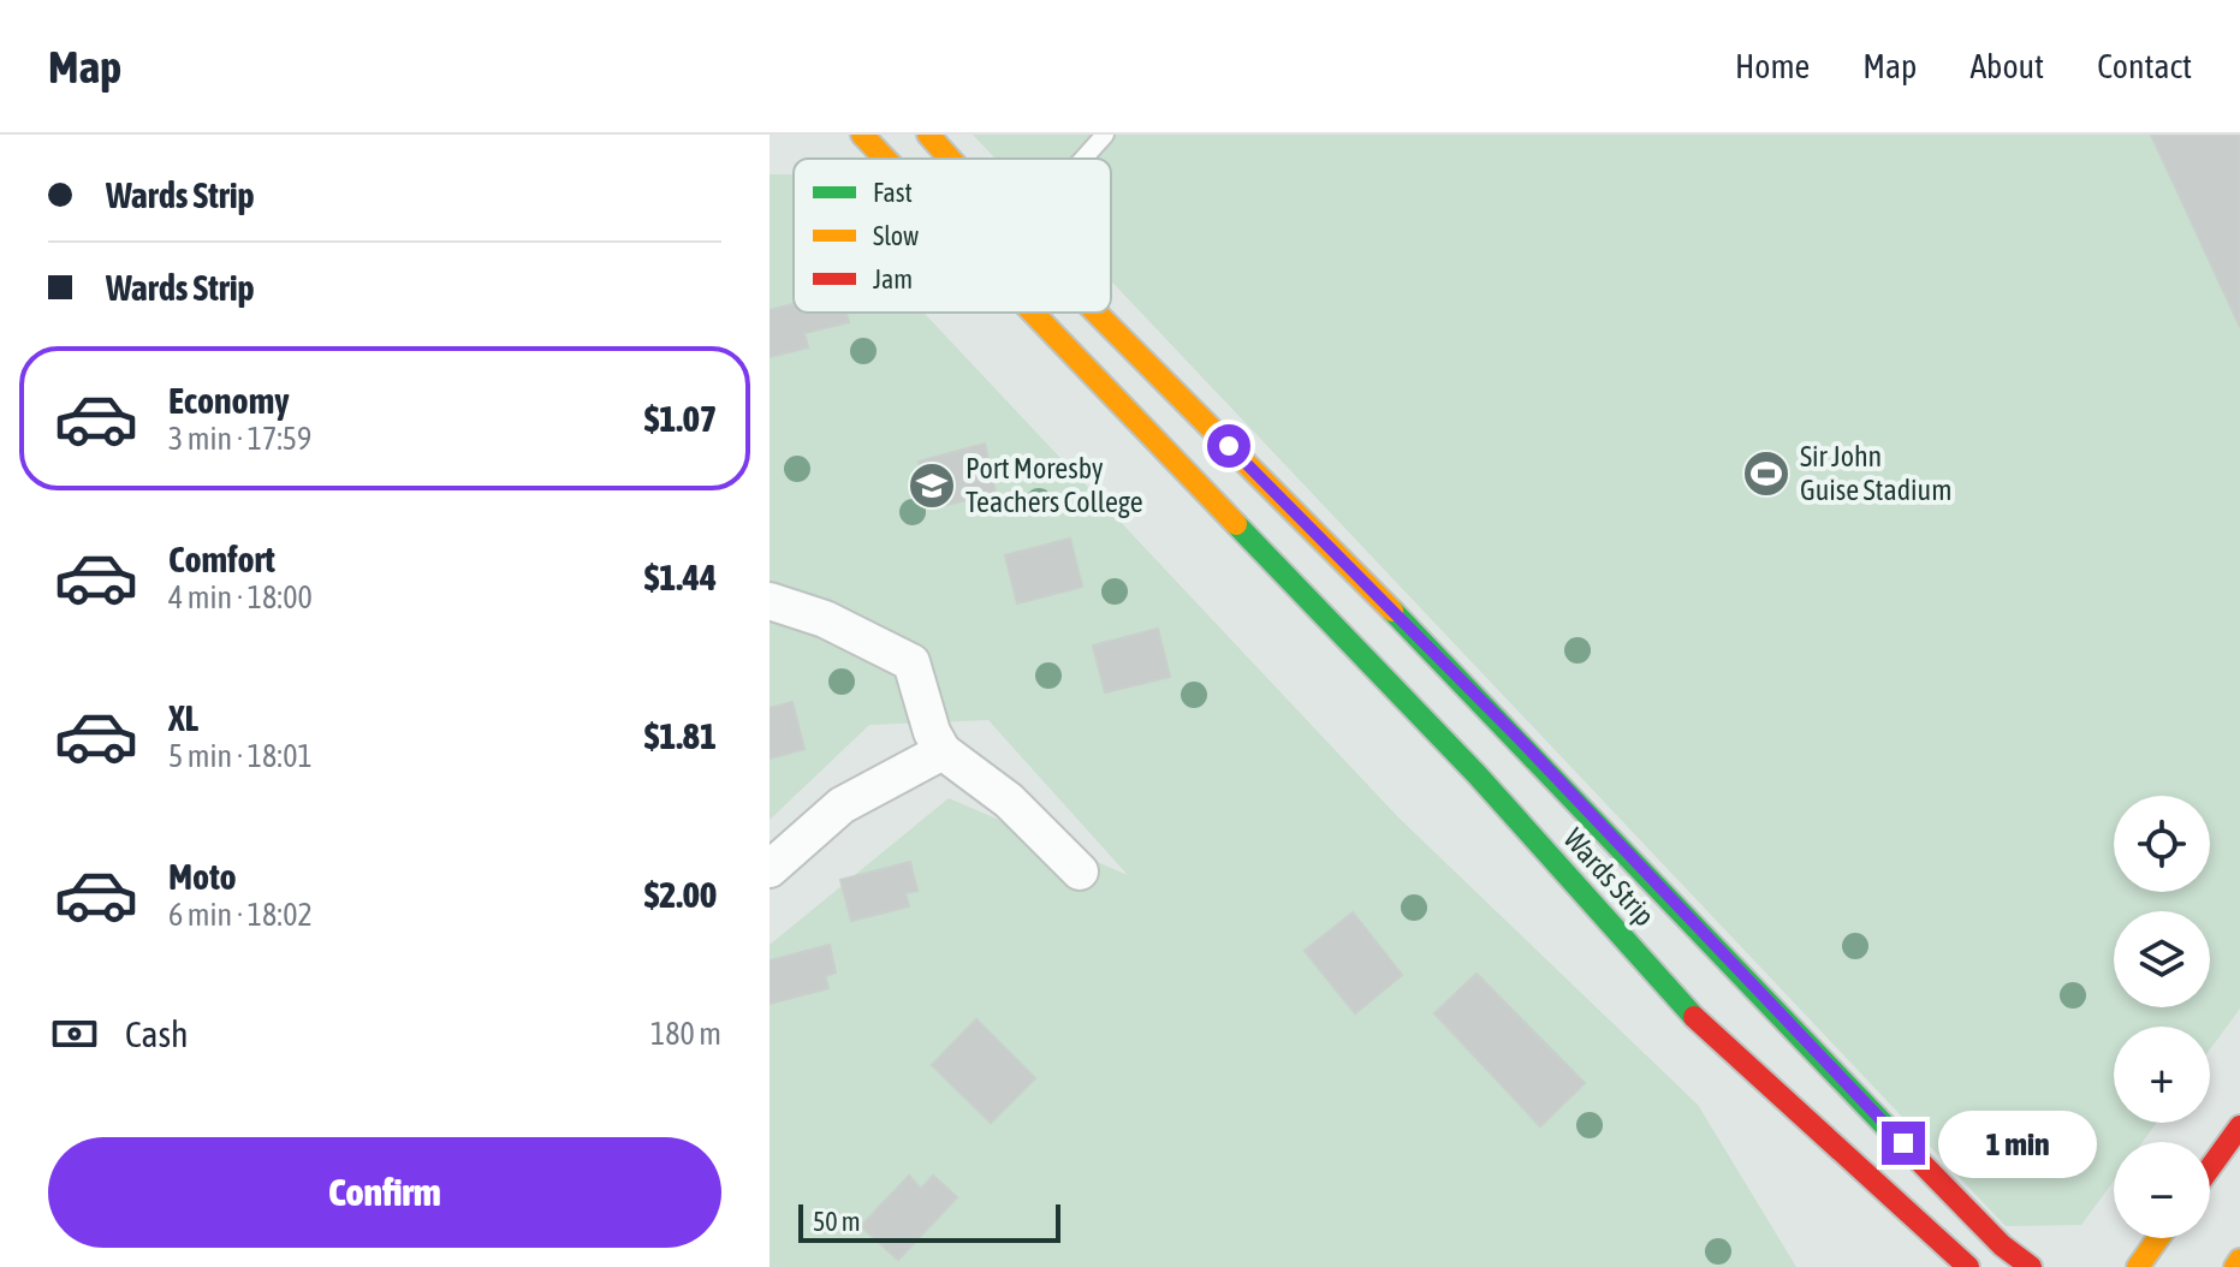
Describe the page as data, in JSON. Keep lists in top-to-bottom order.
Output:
{
  "streets": {
    "main road": ["Wards Strip"]
  },
  "places": {
    "sports": ["Sir John Guise Stadium"],
    "school or university": ["Port Moresby Teachers College"]
  },
  "legend": ["Fast", "Slow", "Jam"],
  "scale_bar": "50 m",
  "page": {
    "header": "Map",
    "nav": [
      "Home",
      "Map",
      "About",
      "Contact"
    ],
    "banner": ["Wards Strip", "Wards Strip"],
    "list": [
      {
        "name": "Economy",
        "note": "3 min · 17:59",
        "value": "$1.07"
      },
      {
        "name": "Comfort",
        "note": "4 min · 18:00",
        "value": "$1.44"
      },
      {
        "name": "XL",
        "note": "5 min · 18:01",
        "value": "$1.81"
      },
      {
        "name": "Moto",
        "note": "6 min · 18:02",
        "value": "$2.00"
      }
    ],
    "map_buttons": ["+", "−"],
    "pay": ["Cash", "180 m"],
    "bubble": "1 min",
    "buttons": "Confirm",
    "scale": "50 m"
  }
}
